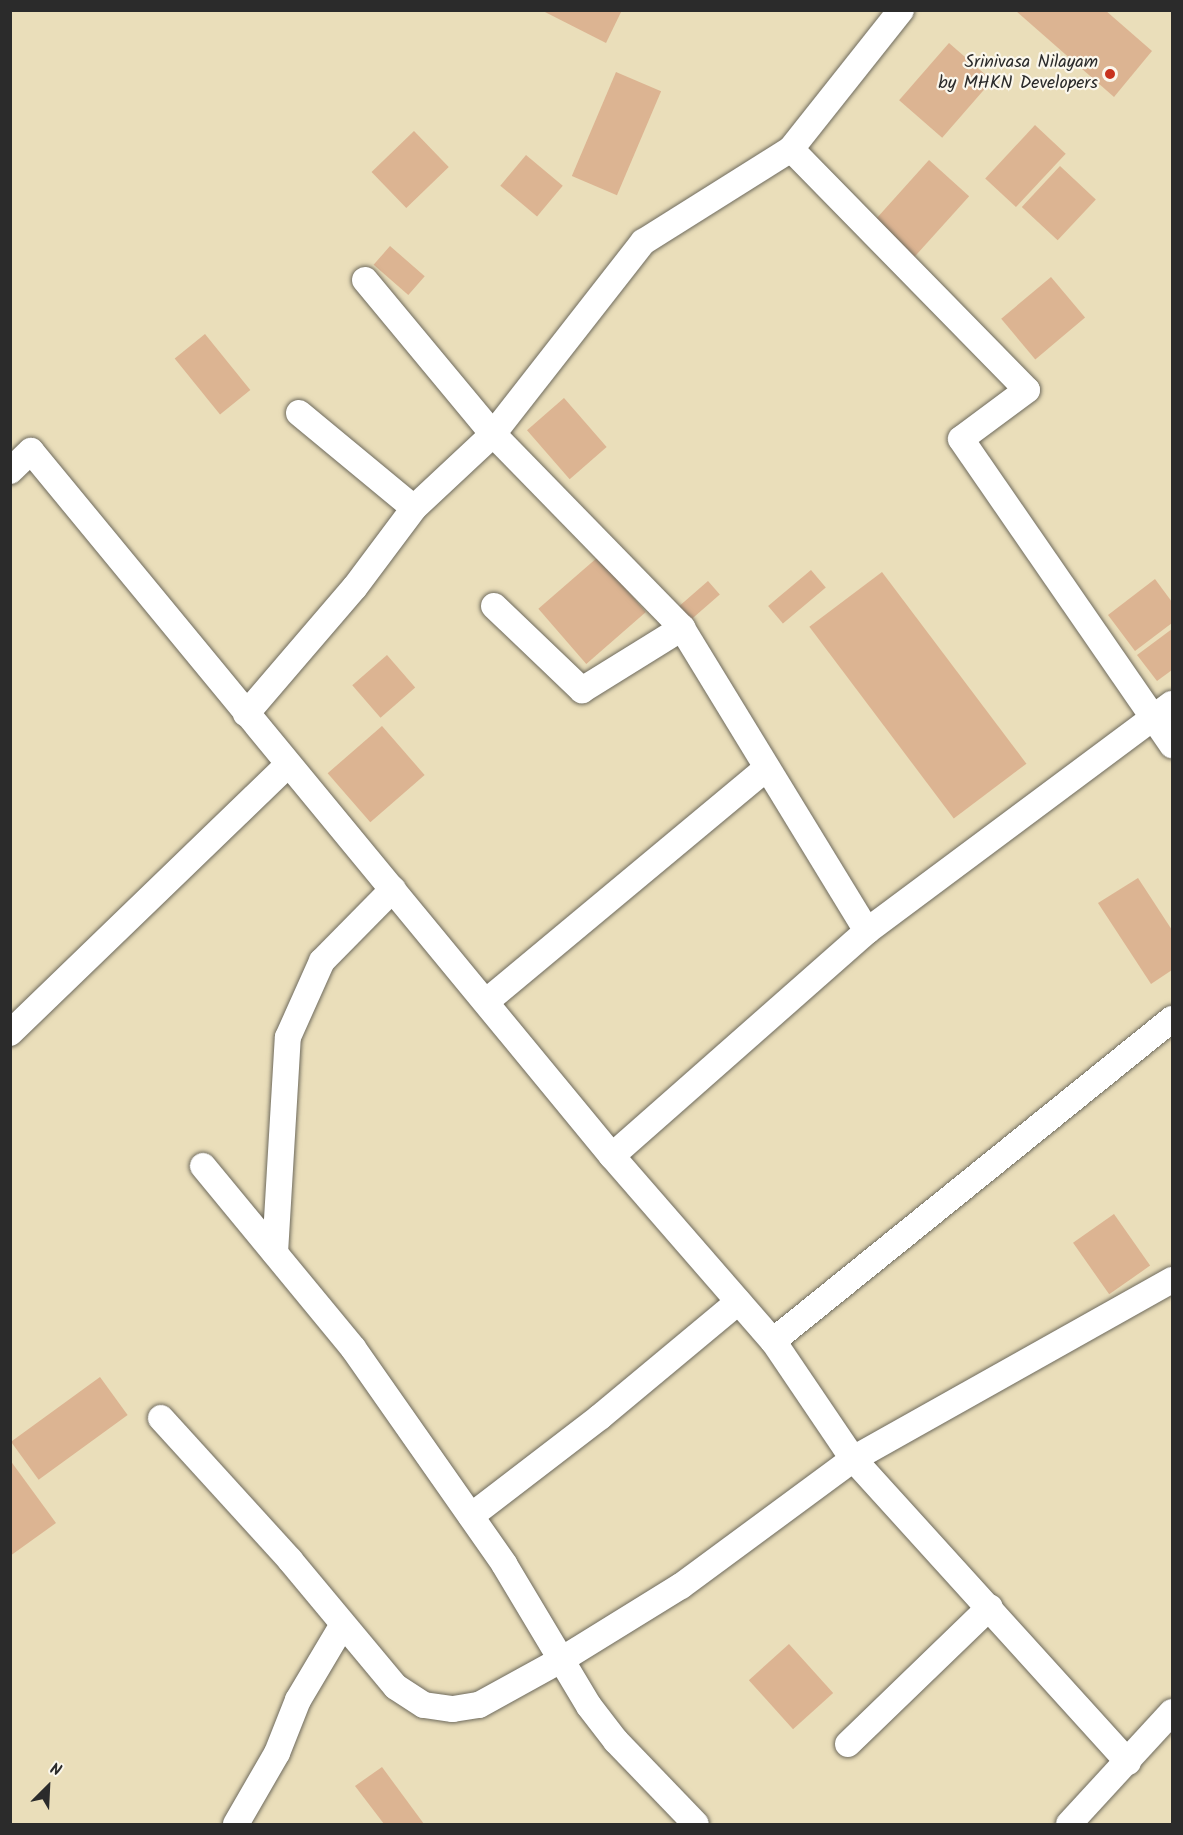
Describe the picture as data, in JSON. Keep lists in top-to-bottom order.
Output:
{
  "places": ["Srinivasa Nilayam by MHKN Developers"],
  "north": "top right"
}
